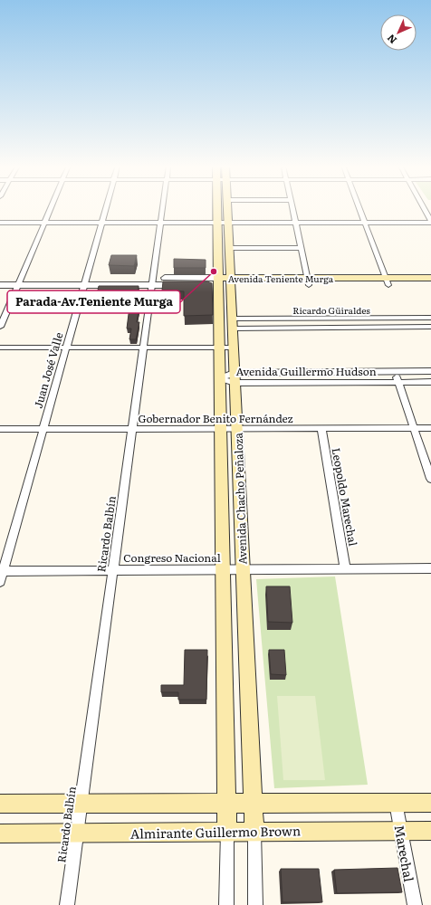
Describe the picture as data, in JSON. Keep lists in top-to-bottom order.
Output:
{
  "streets": {
    "main road": ["Avenida Teniente Murga", "Avenida Chacho Peñaloza", "Almirante Guillermo Brown"],
    "street": [
      "Ricardo Güiraldes",
      "Juan José Valle",
      "Avenida Guillermo Hudson",
      "Gobernador Benito Fernández",
      "Leopoldo Marechal",
      "Ricardo Balbín",
      "Congreso Nacional",
      "Marechal"
    ]
  },
  "crossings": [
    ["Avenida Teniente Murga", "Juan José Valle"],
    ["Avenida Teniente Murga", "Avenida Chacho Peñaloza"],
    ["Avenida Teniente Murga", "Ricardo Balbín"],
    ["Ricardo Güiraldes", "Avenida Chacho Peñaloza"],
    ["Juan José Valle", "Gobernador Benito Fernández"],
    ["Juan José Valle", "Congreso Nacional"],
    ["Avenida Guillermo Hudson", "Avenida Chacho Peñaloza"],
    ["Gobernador Benito Fernández", "Leopoldo Marechal"],
    ["Gobernador Benito Fernández", "Avenida Chacho Peñaloza"],
    ["Gobernador Benito Fernández", "Ricardo Balbín"],
    ["Leopoldo Marechal", "Congreso Nacional"],
    ["Avenida Chacho Peñaloza", "Congreso Nacional"],
    ["Avenida Chacho Peñaloza", "Almirante Guillermo Brown"],
    ["Ricardo Balbín", "Congreso Nacional"],
    ["Ricardo Balbín", "Almirante Guillermo Brown"],
    ["Almirante Guillermo Brown", "Marechal"]
  ],
  "places": ["Parada-Av.Teniente Murga"],
  "north": "bottom left"
}
